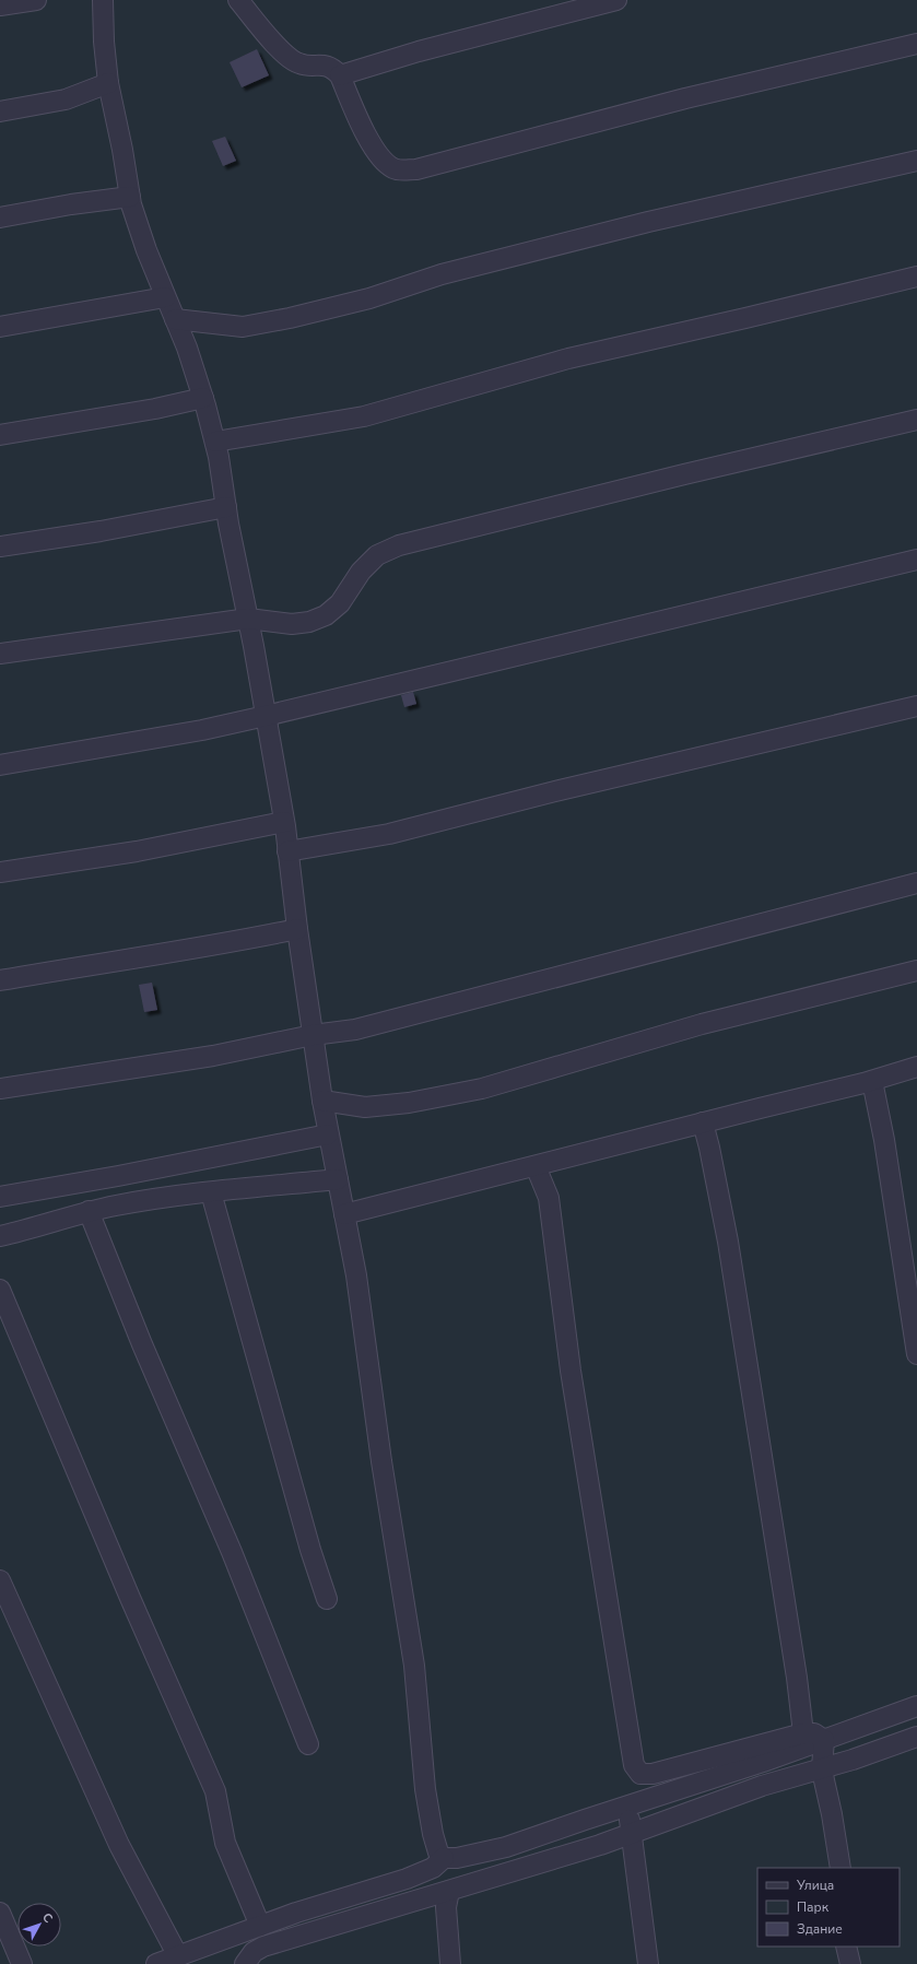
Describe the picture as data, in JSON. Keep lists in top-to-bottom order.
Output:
{
  "legend": ["Улица", "Парк", "Здание"],
  "north": "top right"
}
